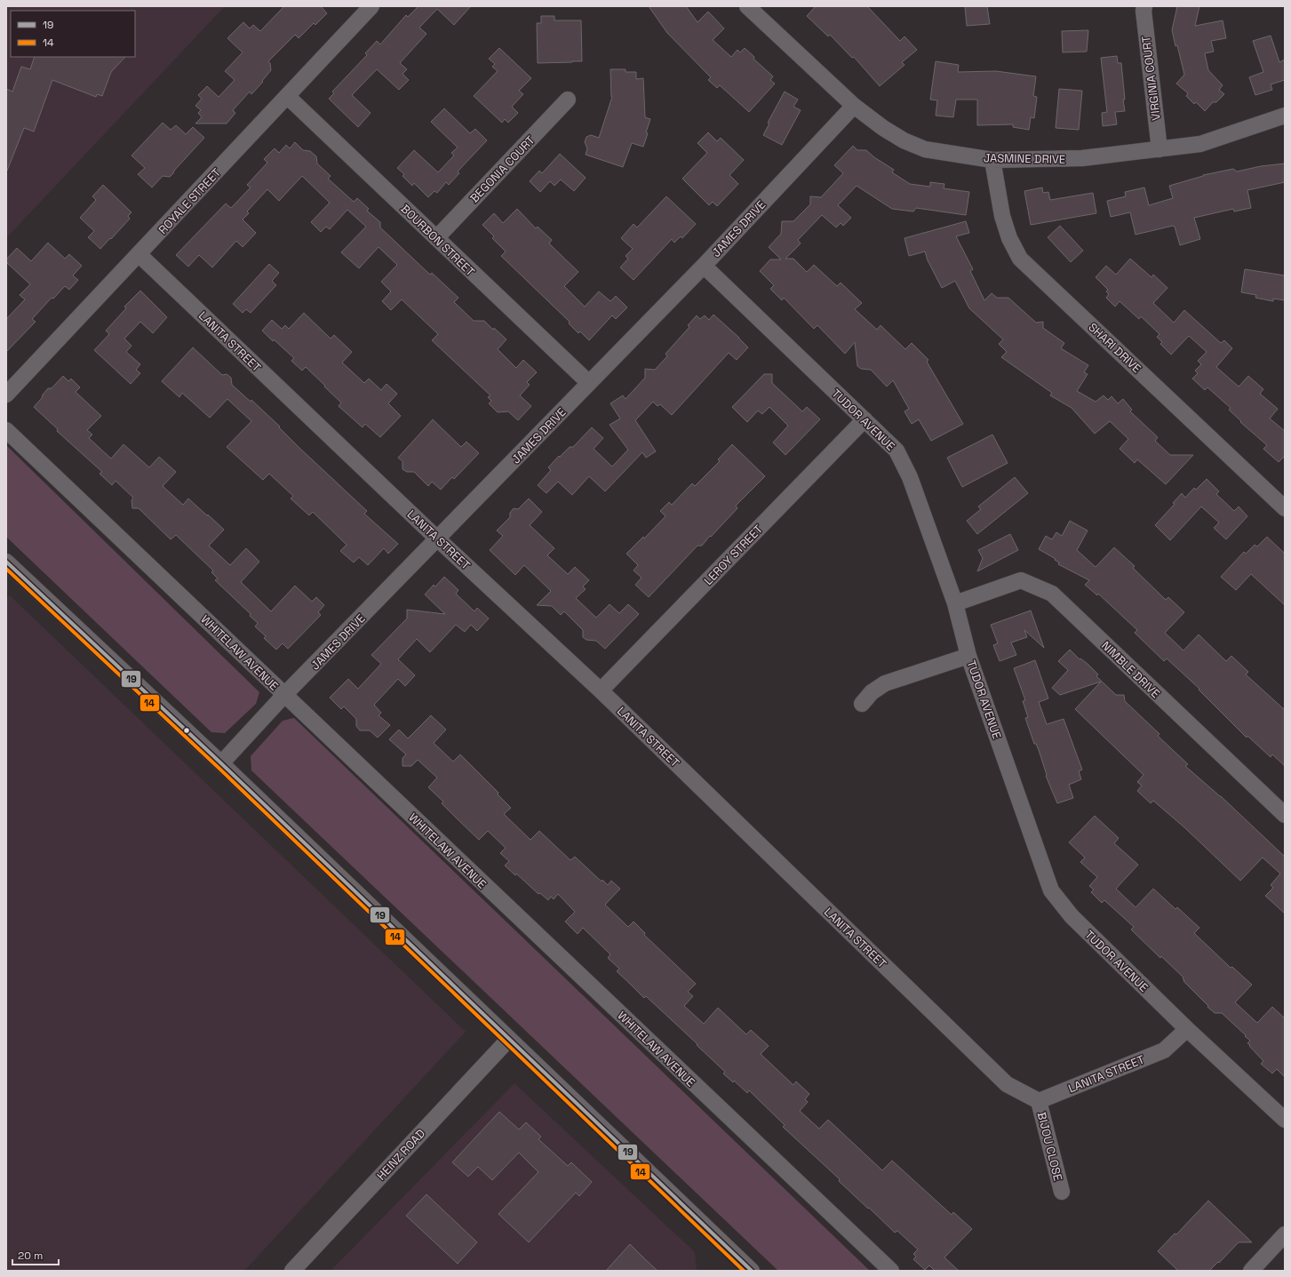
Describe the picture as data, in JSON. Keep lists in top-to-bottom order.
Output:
{
  "streets": {
    "street": [
      "VIRGINIA COURT",
      "JASMINE DRIVE",
      "BEGONIA COURT",
      "ROYALE STREET",
      "JAMES DRIVE",
      "BOURBON STREET",
      "LANITA STREET",
      "SHARI DRIVE",
      "TUDOR AVENUE",
      "LEROY STREET",
      "WHITELAW AVENUE",
      "NIMBLE DRIVE",
      "BIJOU CLOSE",
      "HEINZ ROAD"
    ]
  },
  "crossings": [
    ["VIRGINIA COURT", "JASMINE DRIVE"],
    ["JASMINE DRIVE", "JAMES DRIVE"],
    ["JASMINE DRIVE", "SHARI DRIVE"],
    ["BEGONIA COURT", "BOURBON STREET"],
    ["ROYALE STREET", "BOURBON STREET"],
    ["ROYALE STREET", "LANITA STREET"],
    ["JAMES DRIVE", "BOURBON STREET"],
    ["JAMES DRIVE", "LANITA STREET"],
    ["JAMES DRIVE", "TUDOR AVENUE"],
    ["JAMES DRIVE", "WHITELAW AVENUE"],
    ["LANITA STREET", "TUDOR AVENUE"],
    ["LANITA STREET", "LEROY STREET"],
    ["LANITA STREET", "BIJOU CLOSE"],
    ["TUDOR AVENUE", "LEROY STREET"],
    ["TUDOR AVENUE", "NIMBLE DRIVE"]
  ],
  "lines": ["transit line 19", "transit line 14"],
  "legend": ["19", "14"],
  "scale_bar": "20 m"
}
